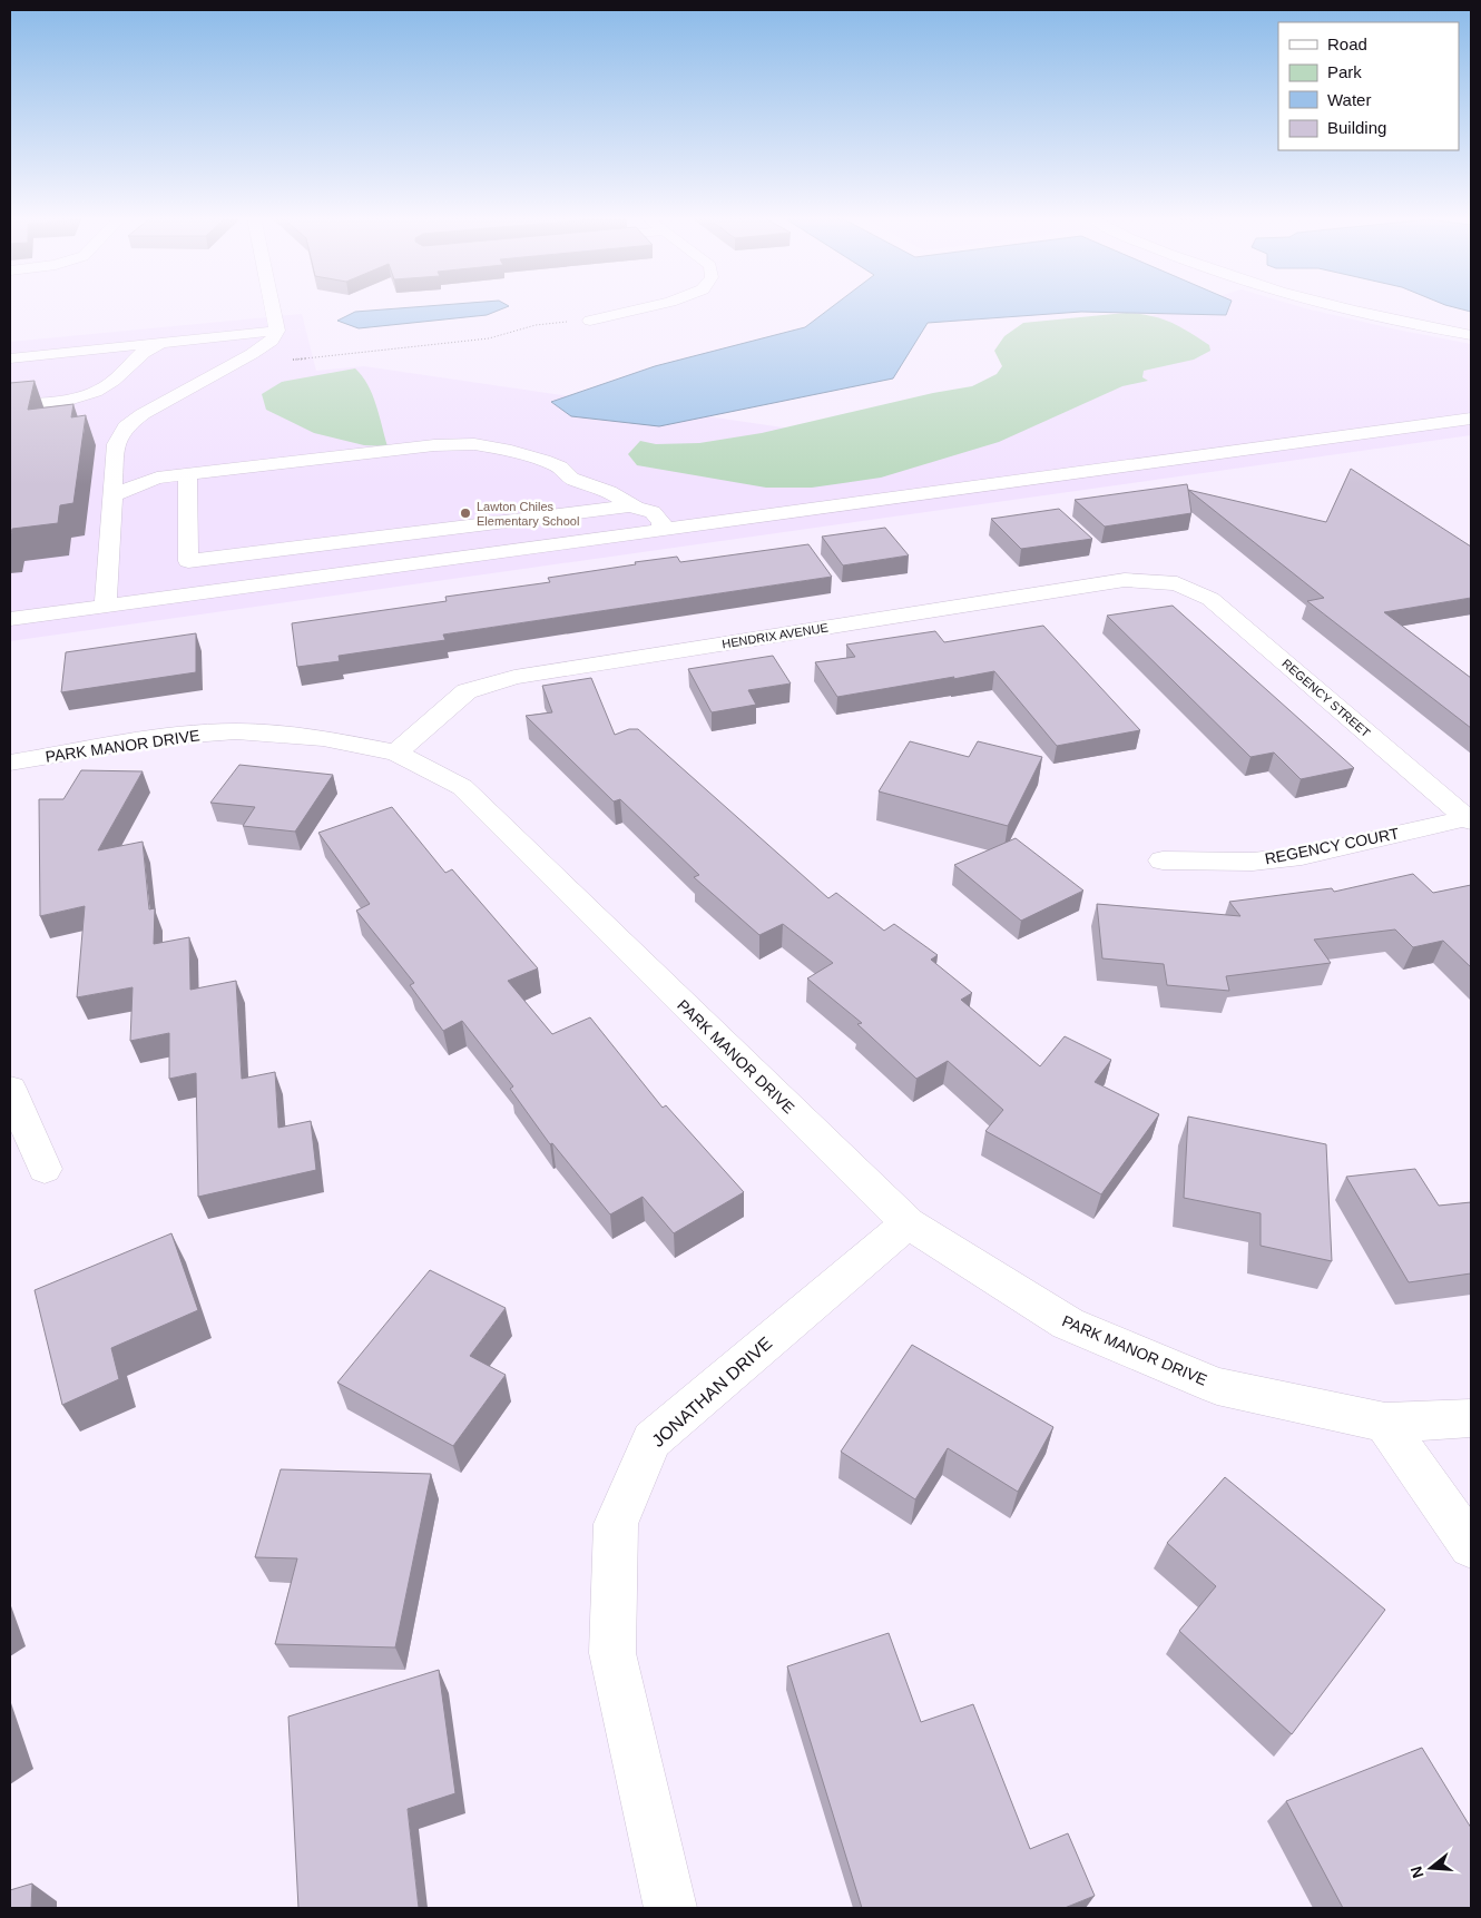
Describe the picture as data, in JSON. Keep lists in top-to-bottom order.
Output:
{
  "streets": {
    "street": [
      "HENDRIX AVENUE",
      "REGENCY STREET",
      "PARK MANOR DRIVE",
      "REGENCY COURT",
      "JONATHAN DRIVE"
    ]
  },
  "crossings": [
    ["HENDRIX AVENUE", "REGENCY STREET"],
    ["HENDRIX AVENUE", "PARK MANOR DRIVE"],
    ["REGENCY STREET", "REGENCY COURT"],
    ["PARK MANOR DRIVE", "JONATHAN DRIVE"]
  ],
  "places": ["Lawton Chiles Elementary School"],
  "legend": [
    "Road",
    "Park",
    "Water",
    "Building"
  ],
  "north": "left"
}
